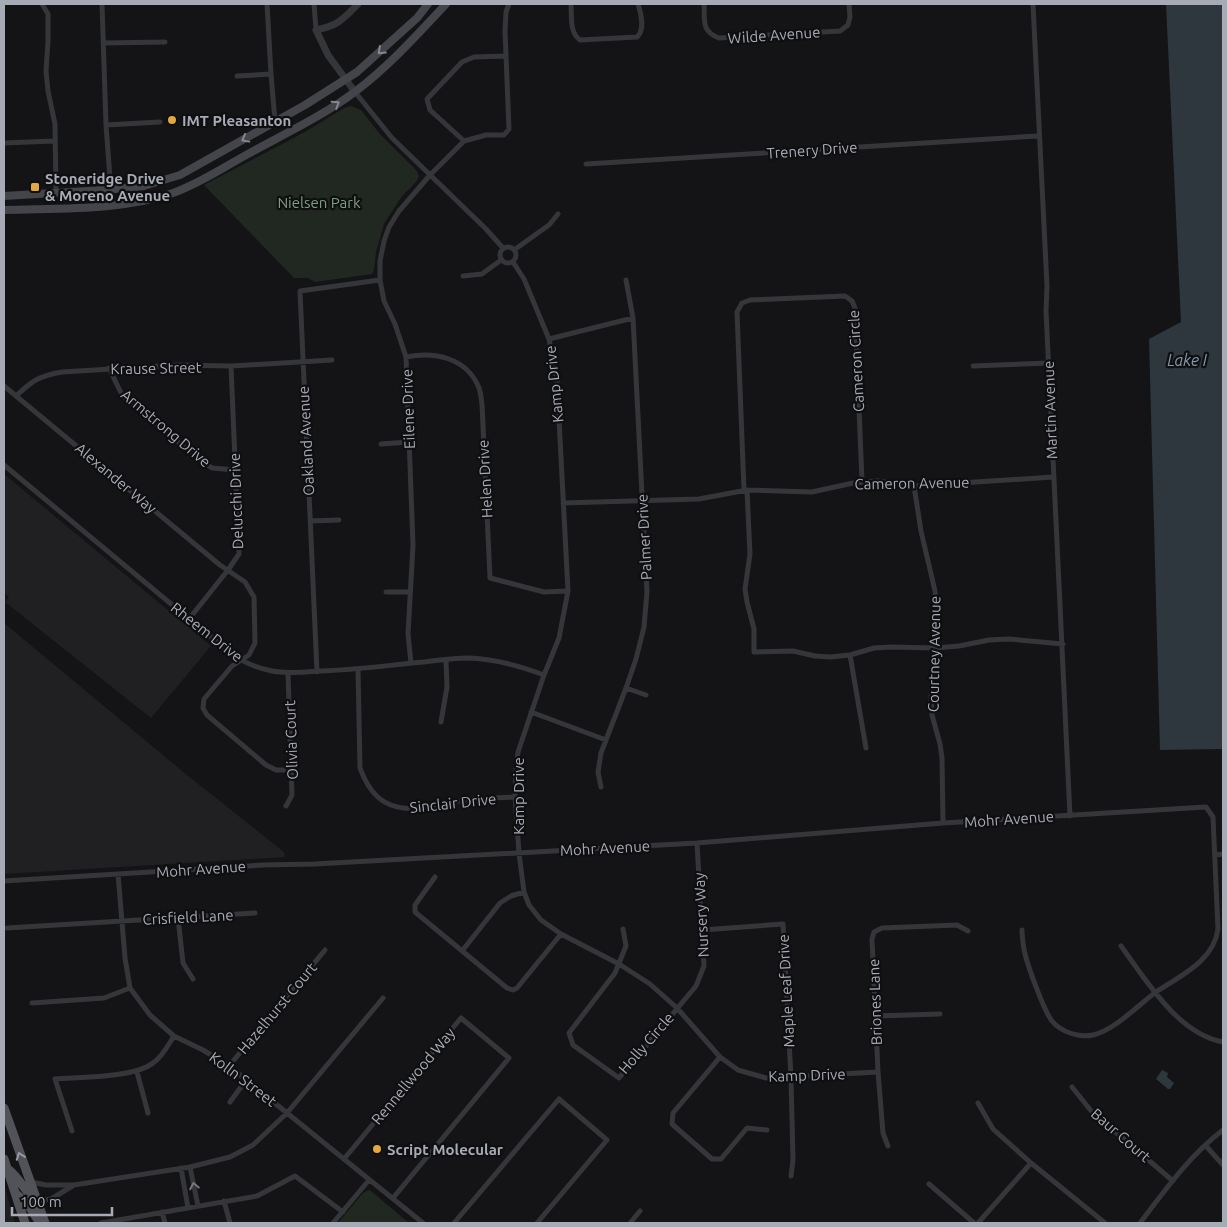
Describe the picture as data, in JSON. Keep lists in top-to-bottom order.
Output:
{
  "streets": {
    "street": [
      "Wilde Avenue",
      "Trenery Drive",
      "Cameron Circle",
      "Krause Street",
      "Kamp Drive",
      "Eilene Drive",
      "Martin Avenue",
      "Armstrong Drive",
      "Oakland Avenue",
      "Alexander Way",
      "Helen Drive",
      "Cameron Avenue",
      "Delucchi Drive",
      "Palmer Drive",
      "Rheem Drive",
      "Courtney Avenue",
      "Olivia Court",
      "Sinclair Drive",
      "Mohr Avenue",
      "Nursery Way",
      "Crisfield Lane",
      "Maple Leaf Drive",
      "Briones Lane",
      "Hazelhurst Court",
      "Holly Circle",
      "Rennellwood Way",
      "Kolln Street",
      "Baur Court"
    ]
  },
  "crossings": [
    ["Trenery Drive", "Martin Avenue"],
    ["Cameron Circle", "Cameron Avenue"],
    ["Krause Street", "Armstrong Drive"],
    ["Krause Street", "Oakland Avenue"],
    ["Krause Street", "Alexander Way"],
    ["Krause Street", "Delucchi Drive"],
    ["Kamp Drive", "Helen Drive"],
    ["Kamp Drive", "Cameron Avenue"],
    ["Kamp Drive", "Rheem Drive"],
    ["Kamp Drive", "Sinclair Drive"],
    ["Kamp Drive", "Mohr Avenue"],
    ["Kamp Drive", "Nursery Way"],
    ["Kamp Drive", "Maple Leaf Drive"],
    ["Kamp Drive", "Briones Lane"],
    ["Kamp Drive", "Holly Circle"],
    ["Eilene Drive", "Oakland Avenue"],
    ["Eilene Drive", "Helen Drive"],
    ["Eilene Drive", "Rheem Drive"],
    ["Martin Avenue", "Cameron Avenue"],
    ["Martin Avenue", "Mohr Avenue"],
    ["Armstrong Drive", "Delucchi Drive"],
    ["Oakland Avenue", "Rheem Drive"],
    ["Alexander Way", "Delucchi Drive"],
    ["Alexander Way", "Rheem Drive"],
    ["Alexander Way", "Olivia Court"],
    ["Cameron Avenue", "Palmer Drive"],
    ["Cameron Avenue", "Courtney Avenue"],
    ["Delucchi Drive", "Rheem Drive"],
    ["Rheem Drive", "Olivia Court"],
    ["Rheem Drive", "Sinclair Drive"],
    ["Courtney Avenue", "Mohr Avenue"],
    ["Mohr Avenue", "Nursery Way"],
    ["Mohr Avenue", "Kolln Street"],
    ["Nursery Way", "Maple Leaf Drive"],
    ["Nursery Way", "Holly Circle"],
    ["Crisfield Lane", "Kolln Street"],
    ["Hazelhurst Court", "Kolln Street"],
    ["Rennellwood Way", "Kolln Street"]
  ],
  "water": ["Lake I"],
  "parks": ["Nielsen Park"],
  "places": {
    "other": ["IMT Pleasanton", "Script Molecular"],
    "transit": ["Stoneridge Drive & Moreno Avenue"]
  },
  "scale_bar": "100 m"
}
